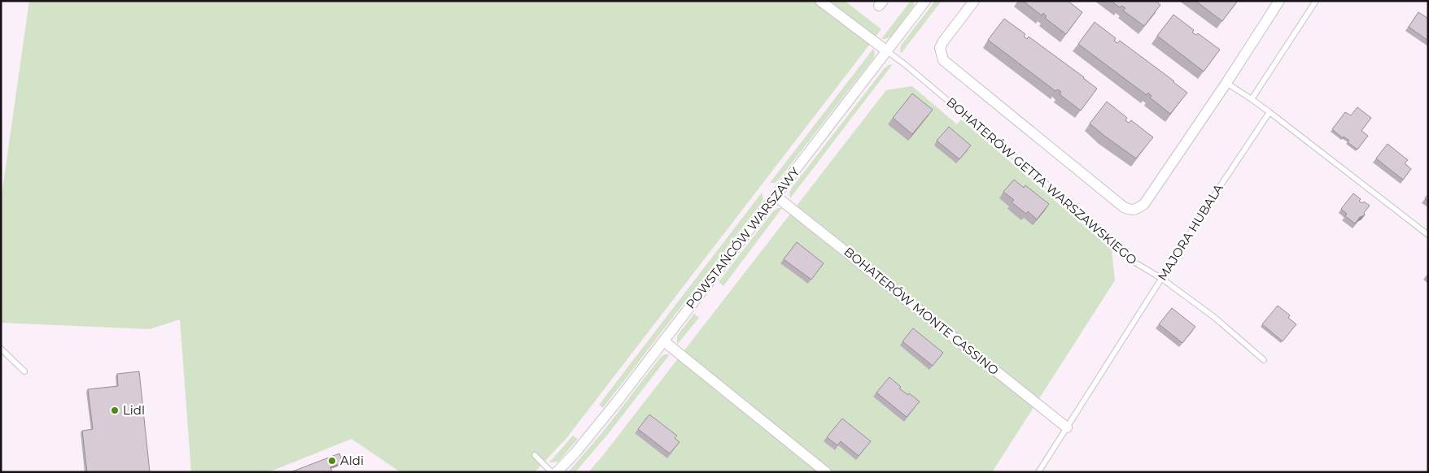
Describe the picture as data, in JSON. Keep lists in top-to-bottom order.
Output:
{
  "streets": {
    "street": ["BOHATERÓW GETTA WARSZAWSKIEGO", "POWSTAŃCÓW WARSZAWY", "BOHATERÓW MONTE CASSINO"],
    "lane": ["MAJORA HUBALA"]
  },
  "crossings": [
    ["BOHATERÓW GETTA WARSZAWSKIEGO", "MAJORA HUBALA"],
    ["BOHATERÓW GETTA WARSZAWSKIEGO", "POWSTAŃCÓW WARSZAWY"],
    ["MAJORA HUBALA", "BOHATERÓW MONTE CASSINO"],
    ["POWSTAŃCÓW WARSZAWY", "BOHATERÓW MONTE CASSINO"]
  ],
  "places": ["Lidl", "Aldi"]
}
